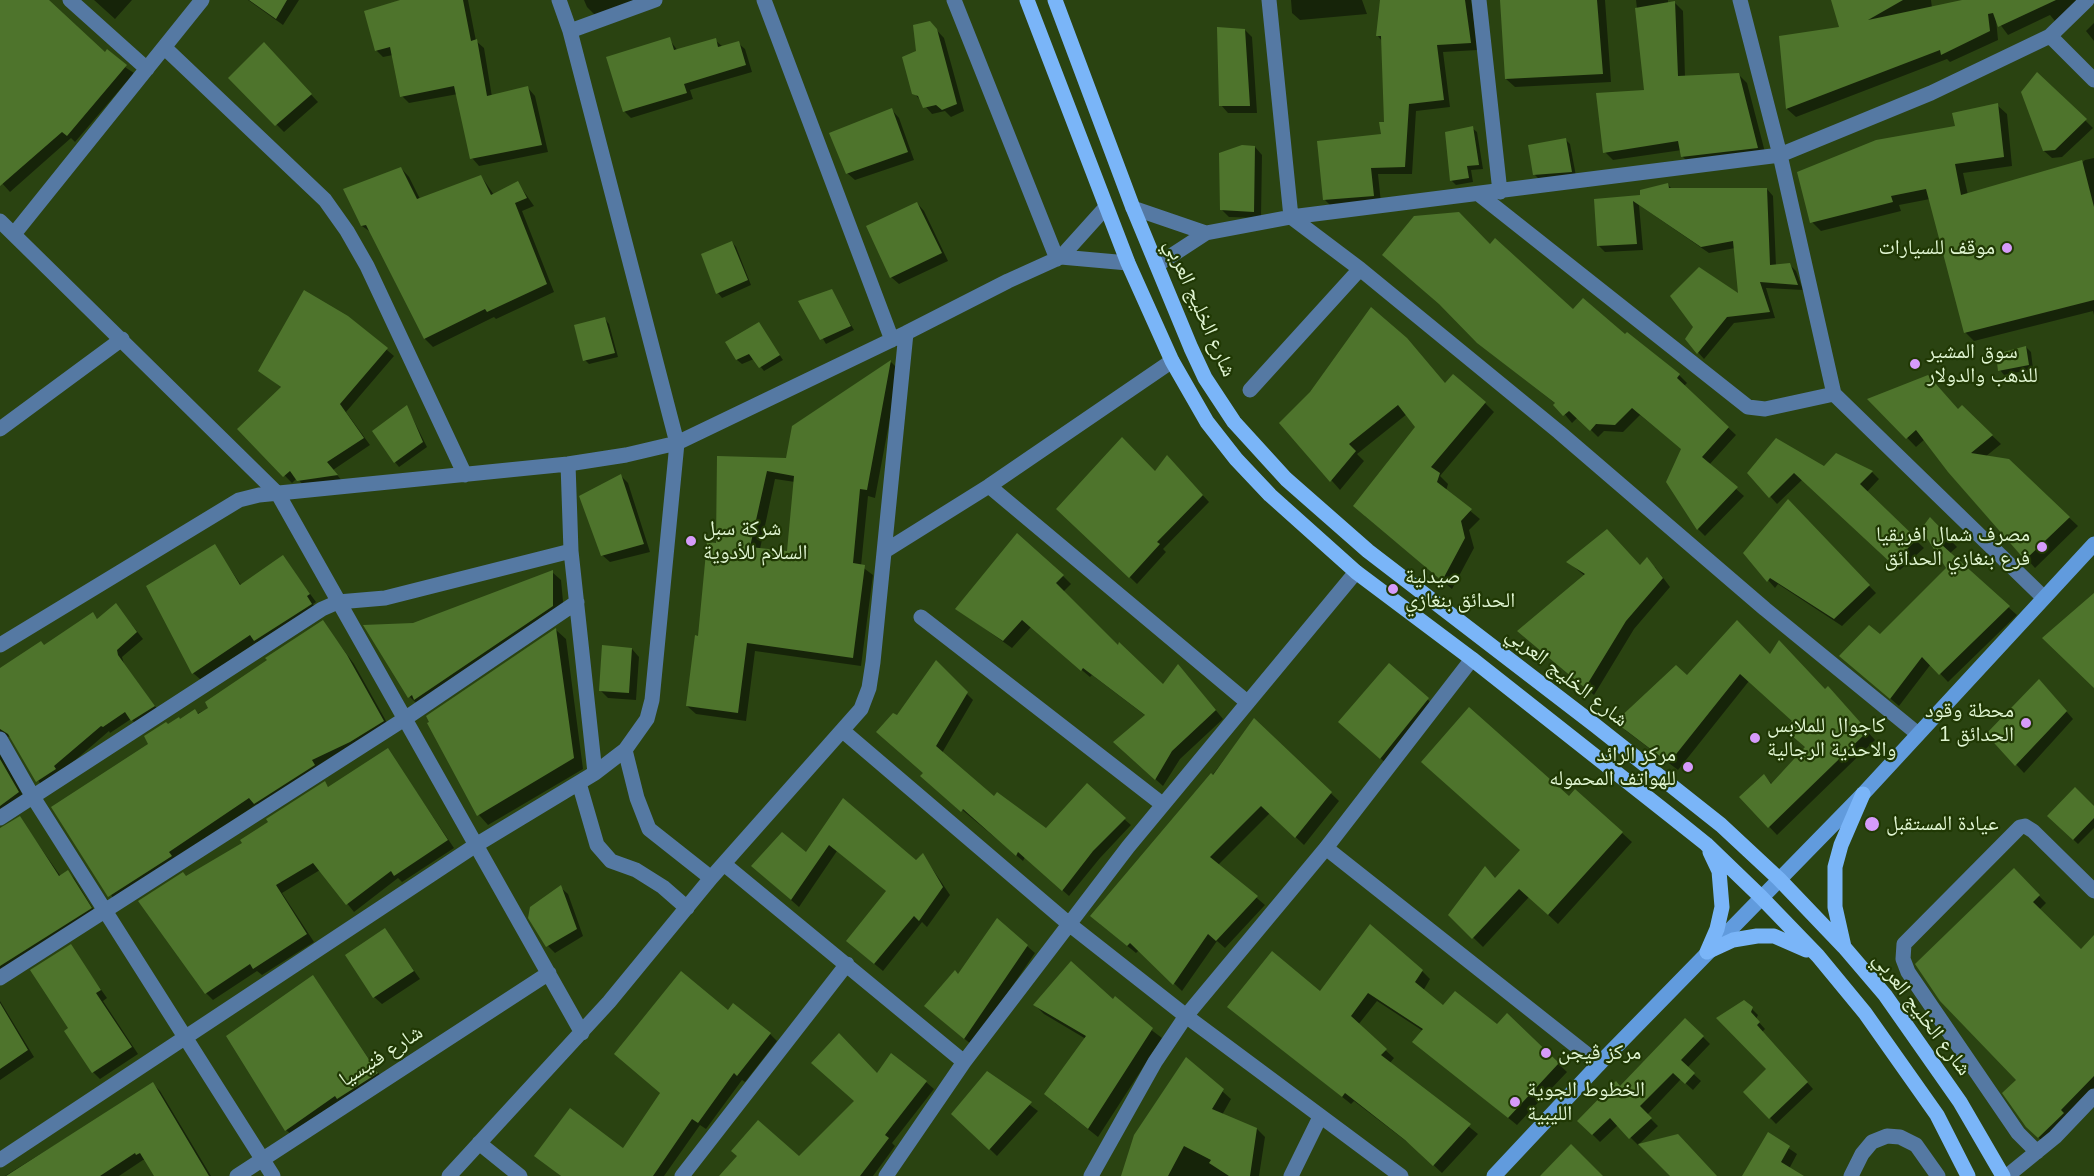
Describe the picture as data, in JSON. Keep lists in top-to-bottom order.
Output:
{
  "streets": {
    "main road": ["شارع الخليج العربي"],
    "street": ["شارع فنيسيا"]
  },
  "places": [
    "موقف للسيارات",
    "سوق المشير للذهب والدولار",
    "شركة سبل السلام للأدوية",
    "مصرف شمال افريقيا فرع بنغازي الحدائق",
    "صيدلية الحدائق بنغازي",
    "محطة وقود الحدائق 1",
    "كاجوال للملابس والاحذية الرجالية",
    "مركز الرائد للهواتف المحموله",
    "عيادة المستقبل",
    "مركز ڤيجن",
    "الخطوط الجوية الليبية"
  ]
}
